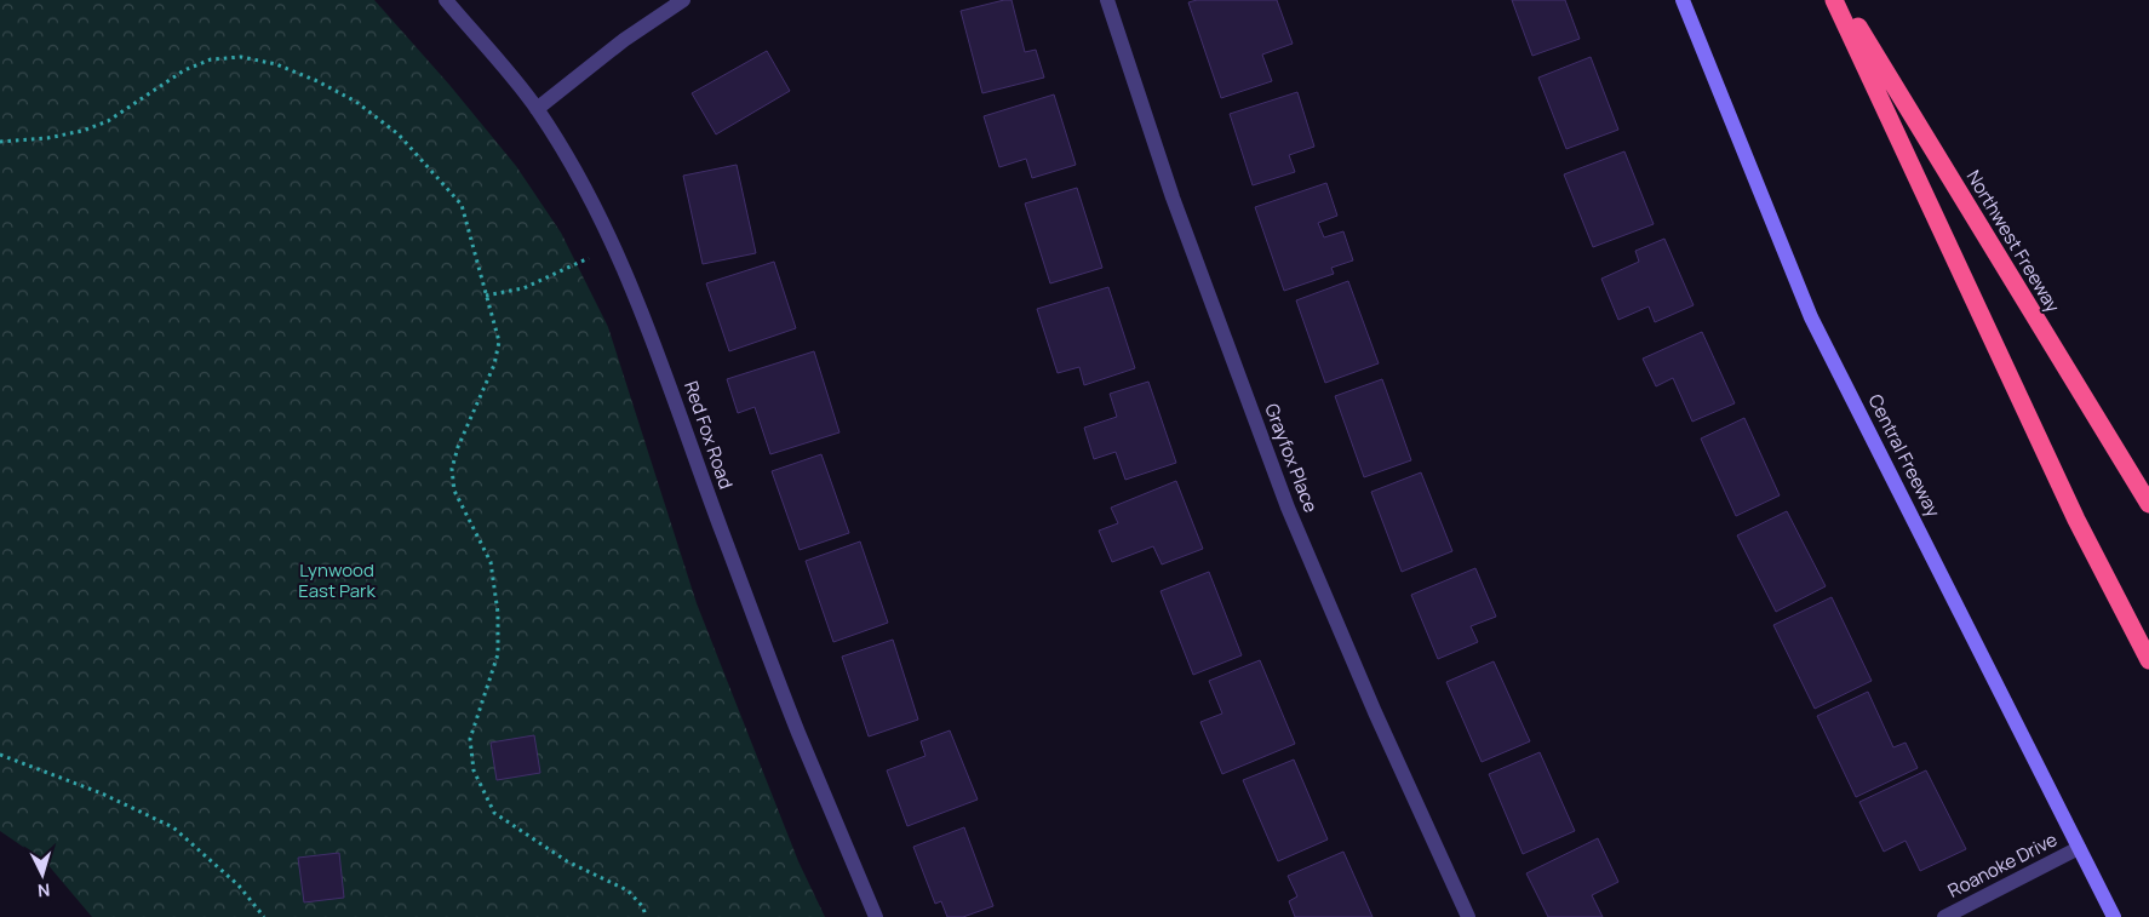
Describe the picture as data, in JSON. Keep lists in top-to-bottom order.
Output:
{
  "streets": {
    "highway": ["Northwest Freeway"],
    "main road": ["Central Freeway"],
    "street": ["Red Fox Road", "Grayfox Place", "Roanoke Drive"]
  },
  "crossings": [
    ["Central Freeway", "Roanoke Drive"]
  ],
  "parks": ["Lynwood East Park"],
  "north": "bottom"
}
